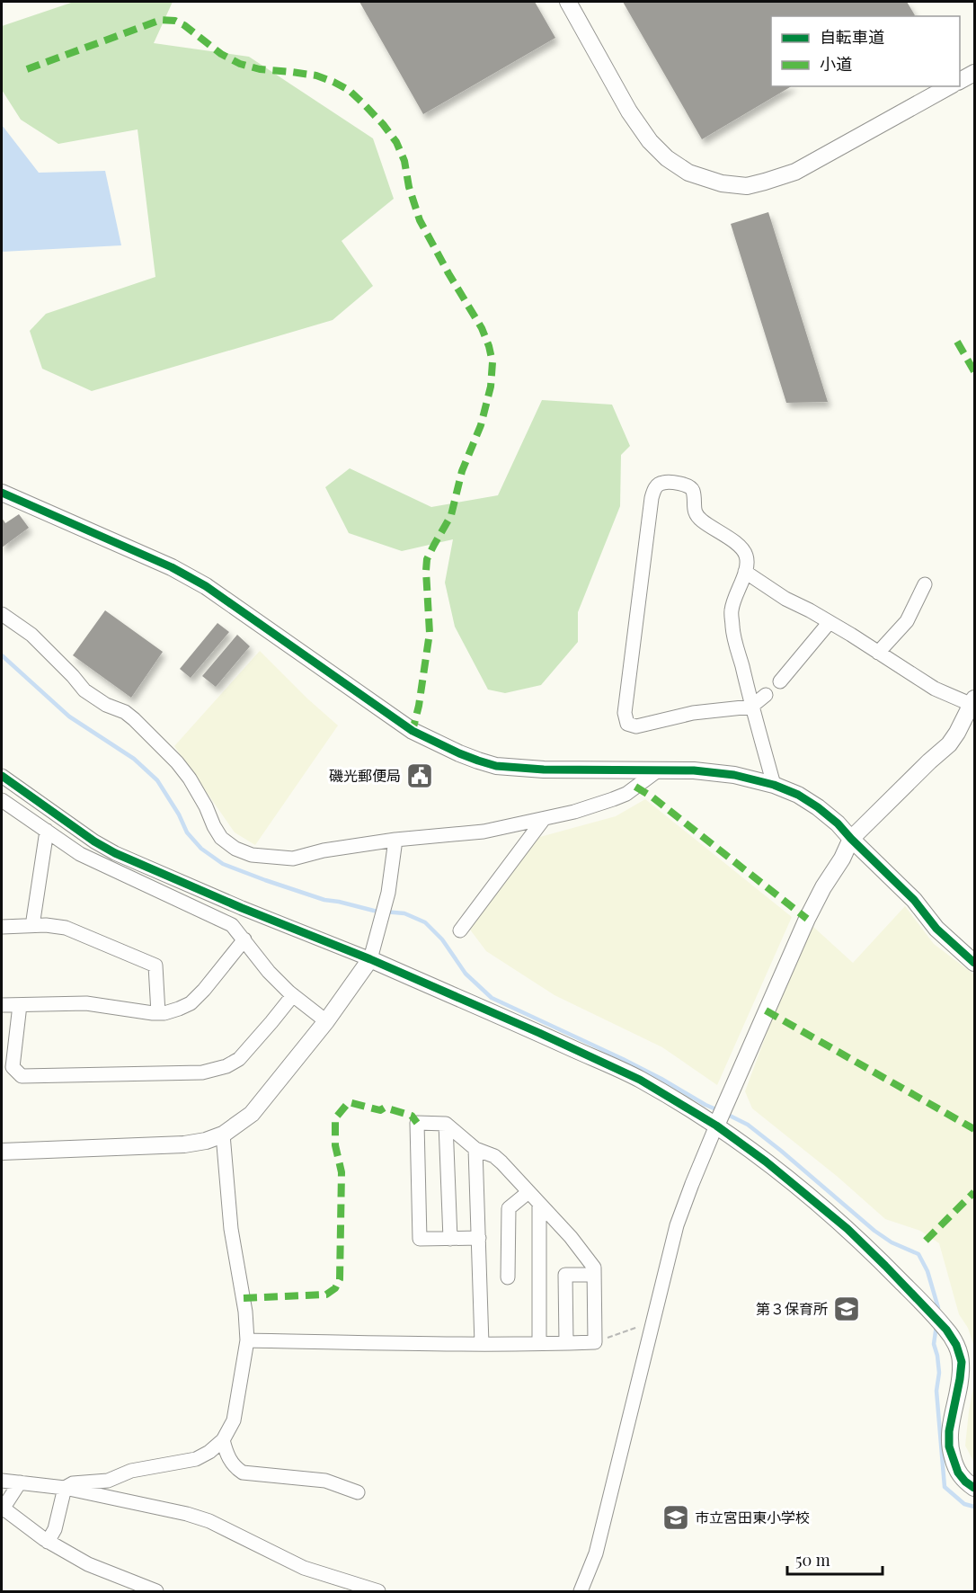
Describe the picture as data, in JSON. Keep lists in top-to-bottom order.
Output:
{
  "places": {
    "public building": ["磯光郵便局"],
    "school or university": ["第３保育所", "市立宮田東小学校"]
  },
  "legend": ["自転車道", "小道"],
  "scale_bar": "50 m"
}
